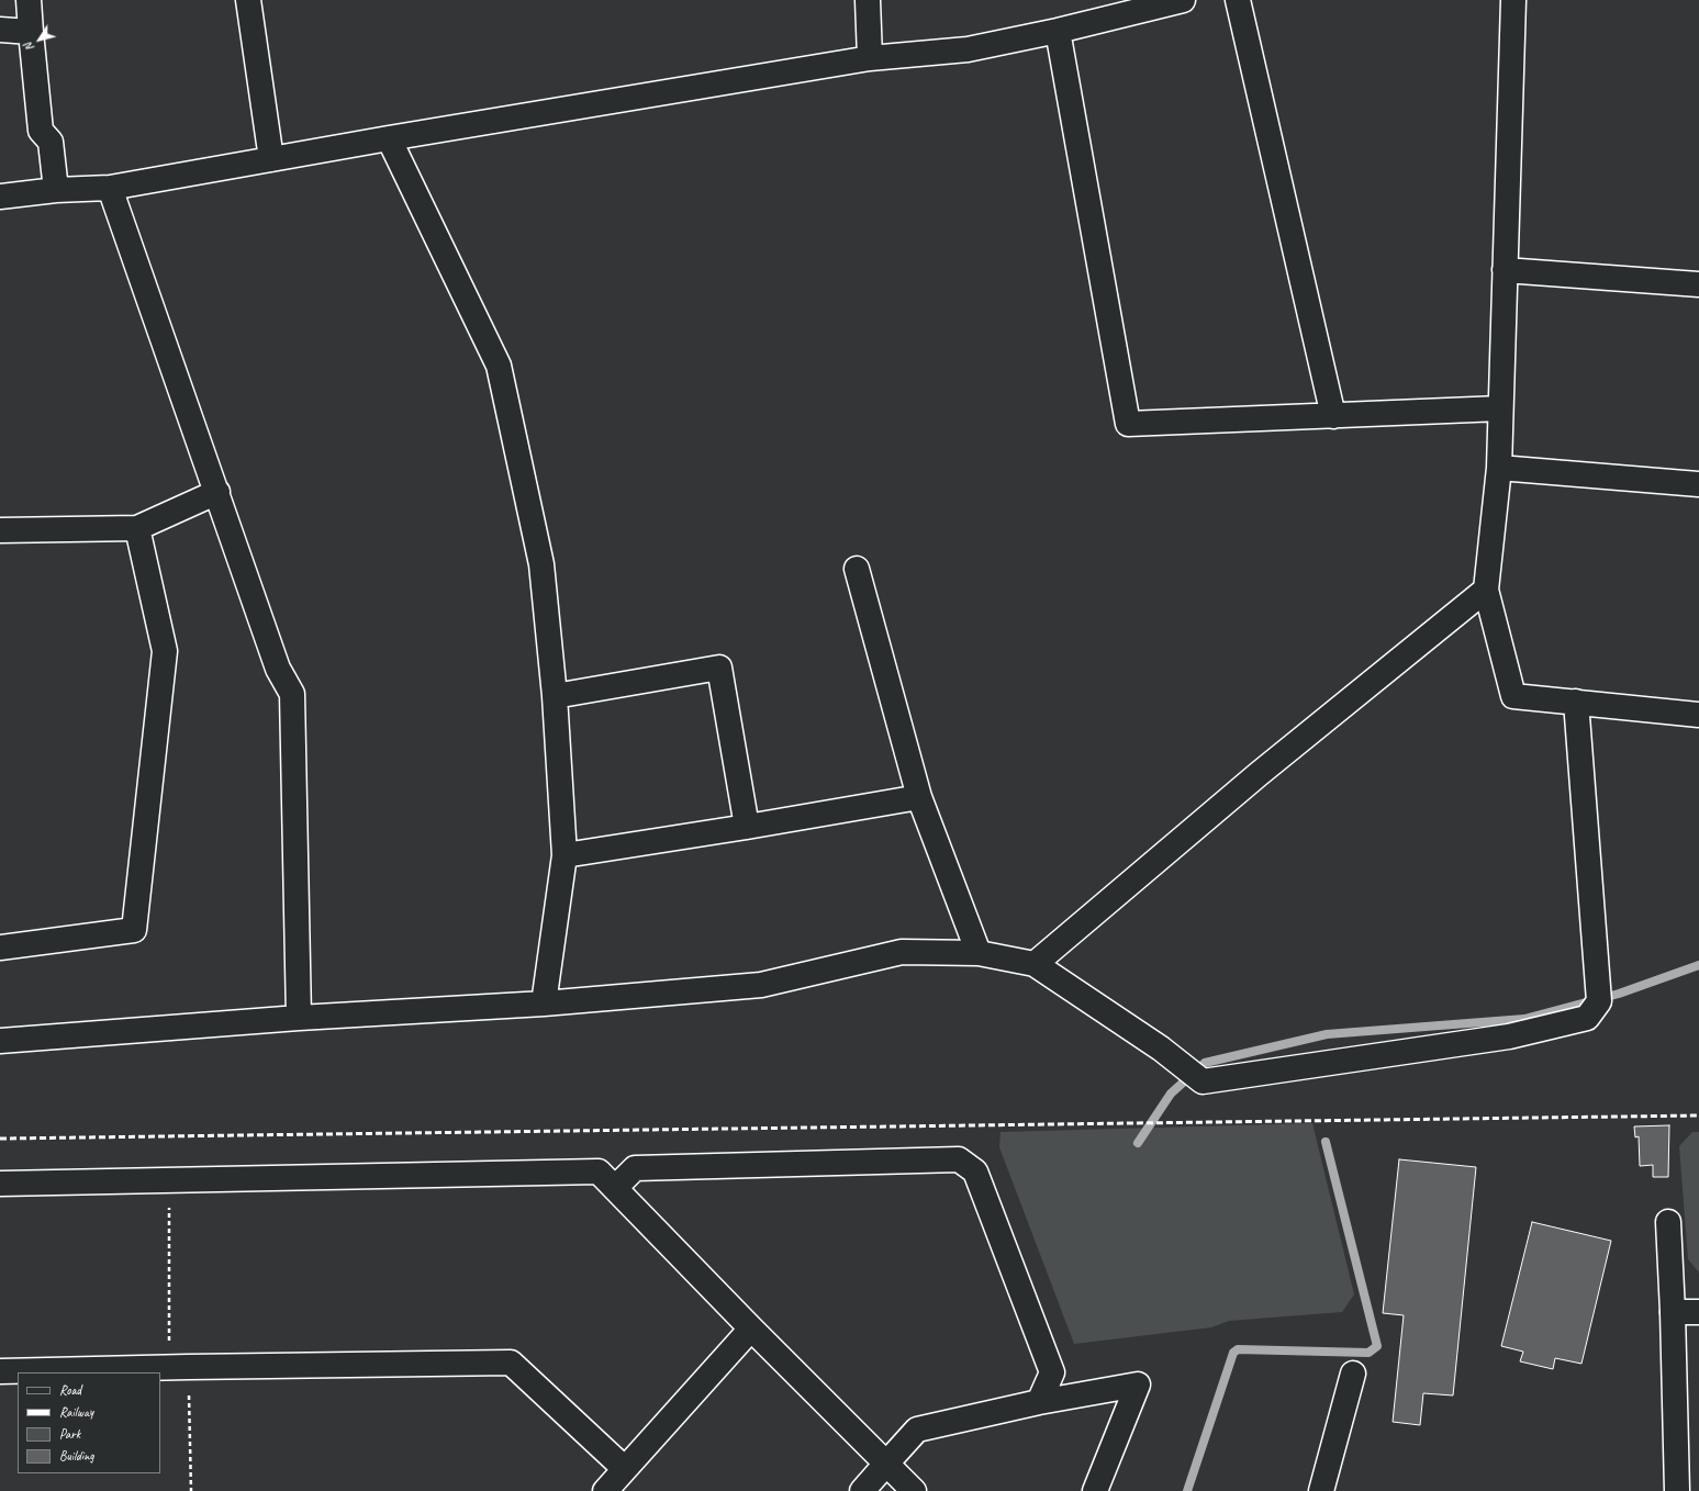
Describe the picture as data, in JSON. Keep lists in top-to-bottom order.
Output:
{
  "legend": [
    "Road",
    "Railway",
    "Park",
    "Building"
  ],
  "north": "bottom left"
}
